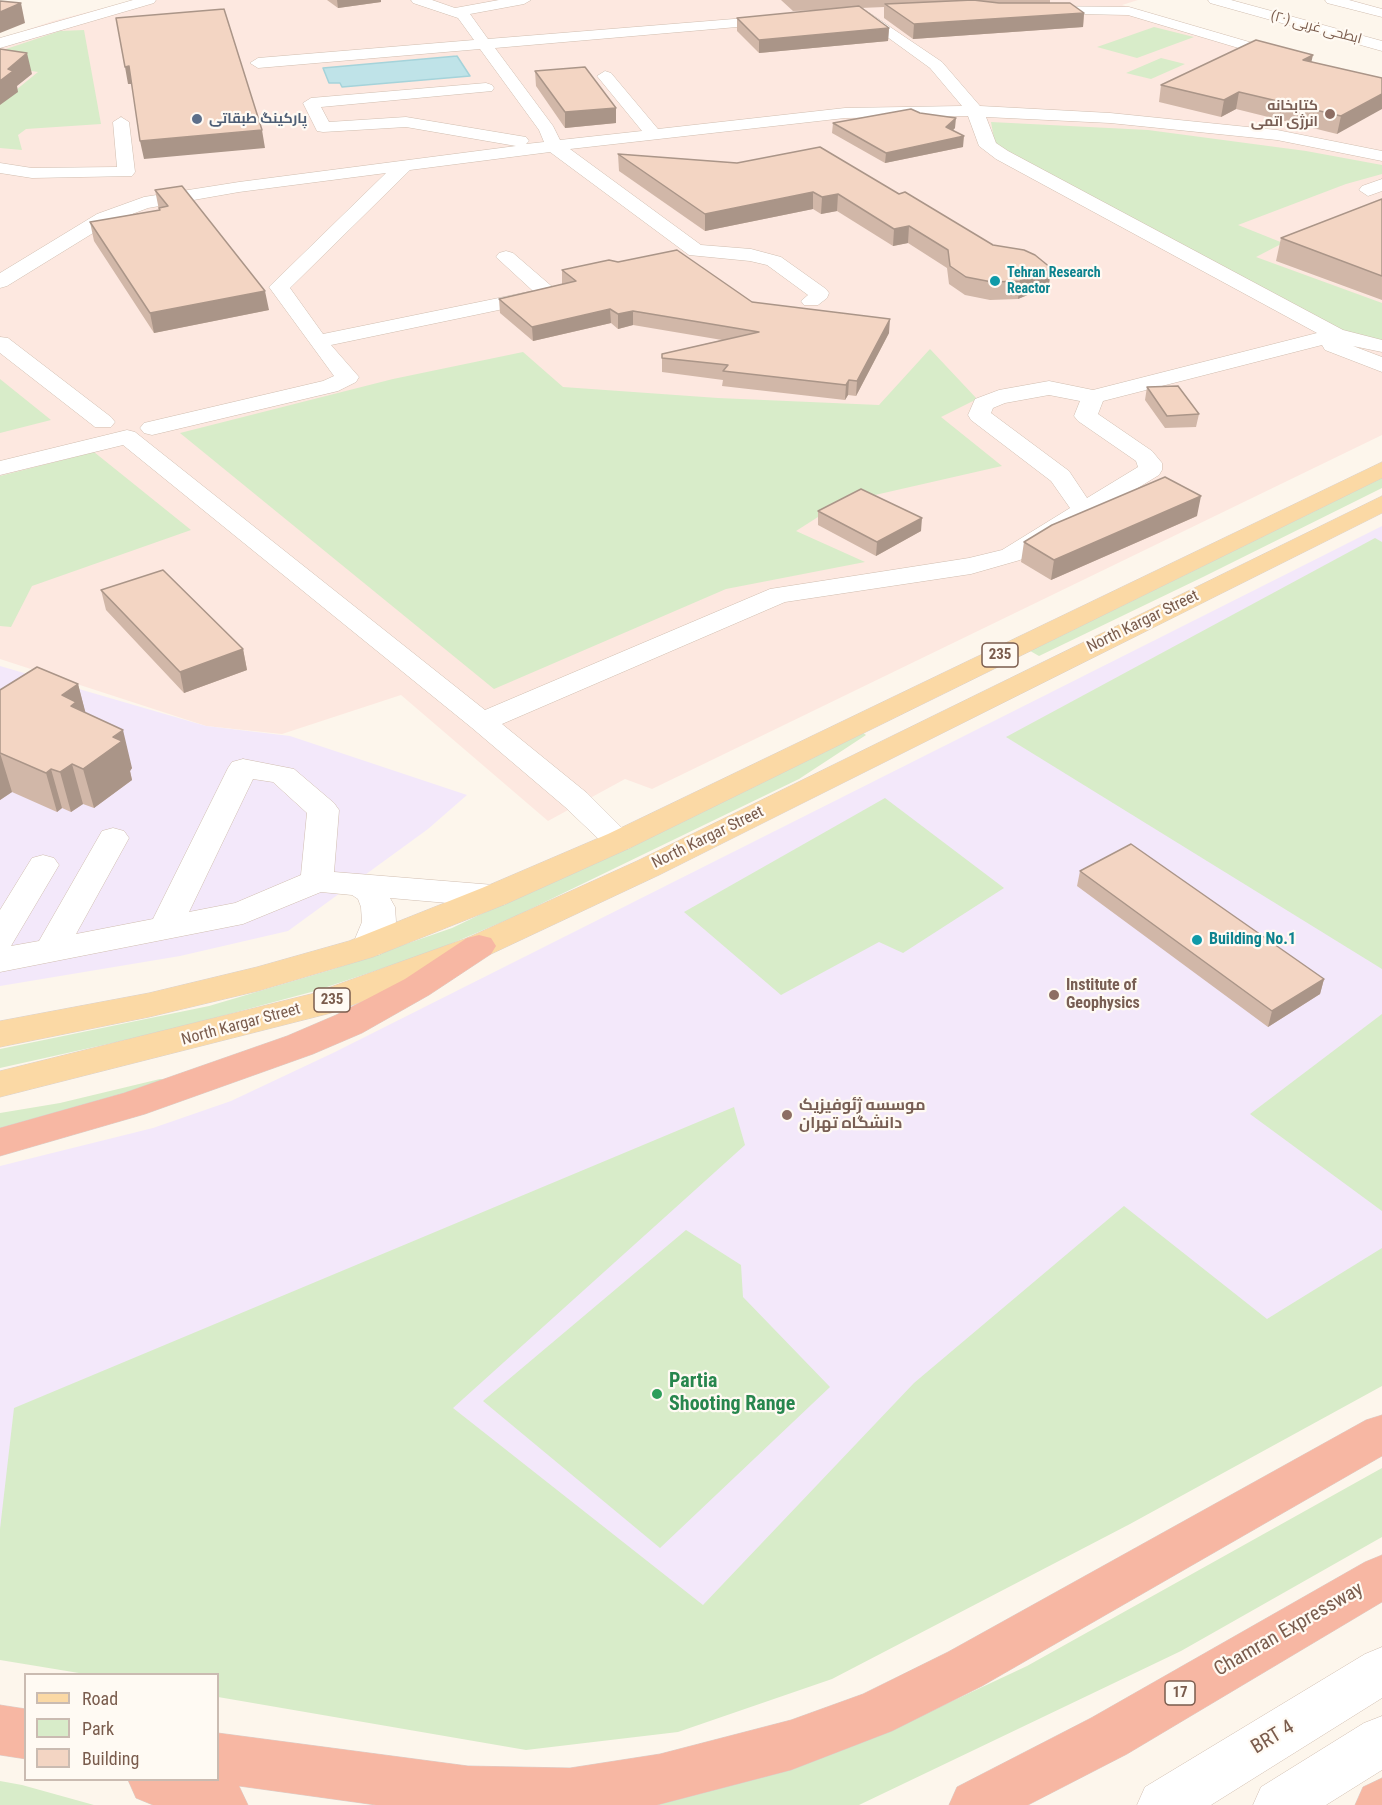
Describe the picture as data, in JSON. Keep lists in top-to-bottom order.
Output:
{
  "streets": {
    "highway": ["Chamran Expressway", "17"],
    "main road": ["North Kargar Street", "235"],
    "street": ["ابطحی غربی (۲۰)", "BRT 4"]
  },
  "places": [
    "کتابخانه انرژی اتمی",
    "پارکینگ طبقاتی",
    "Tehran Research Reactor",
    "Building No.1",
    "Institute of Geophysics",
    "موسسه ژئوفیزیک دانشگاه تهران",
    "Partia Shooting Range"
  ],
  "legend": ["Road", "Park", "Building"]
}
